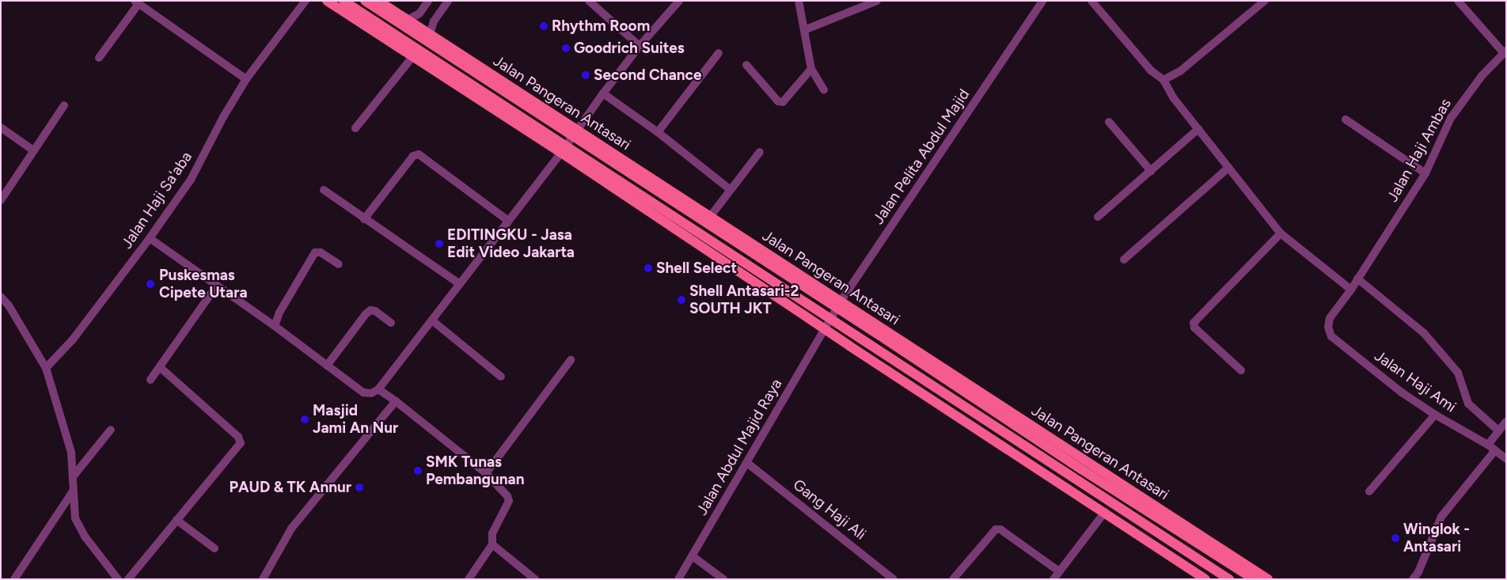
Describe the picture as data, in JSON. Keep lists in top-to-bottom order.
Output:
{
  "streets": {
    "main road": ["Jalan Pangeran Antasari"],
    "street": [
      "Jalan Haji Ambas",
      "Jalan Pelita Abdul Majid",
      "Jalan Haji Sa'aba",
      "Jalan Haji Ami",
      "Jalan Abdul Majid Raya",
      "Gang Haji Ali"
    ]
  },
  "crossings": [
    ["Jalan Pangeran Antasari", "Jalan Pelita Abdul Majid"],
    ["Jalan Haji Ambas", "Jalan Haji Ami"],
    ["Jalan Pelita Abdul Majid", "Jalan Abdul Majid Raya"],
    ["Jalan Abdul Majid Raya", "Gang Haji Ali"]
  ],
  "places": [
    "Rhythm Room",
    "Goodrich Suites",
    "Second Chance",
    "EDITINGKU - Jasa Edit Video Jakarta",
    "Shell Select",
    "Puskesmas Cipete Utara",
    "Shell Antasari-2 SOUTH JKT",
    "Masjid Jami An Nur",
    "SMK Tunas Pembangunan",
    "PAUD & TK Annur",
    "Winglok - Antasari"
  ]
}
